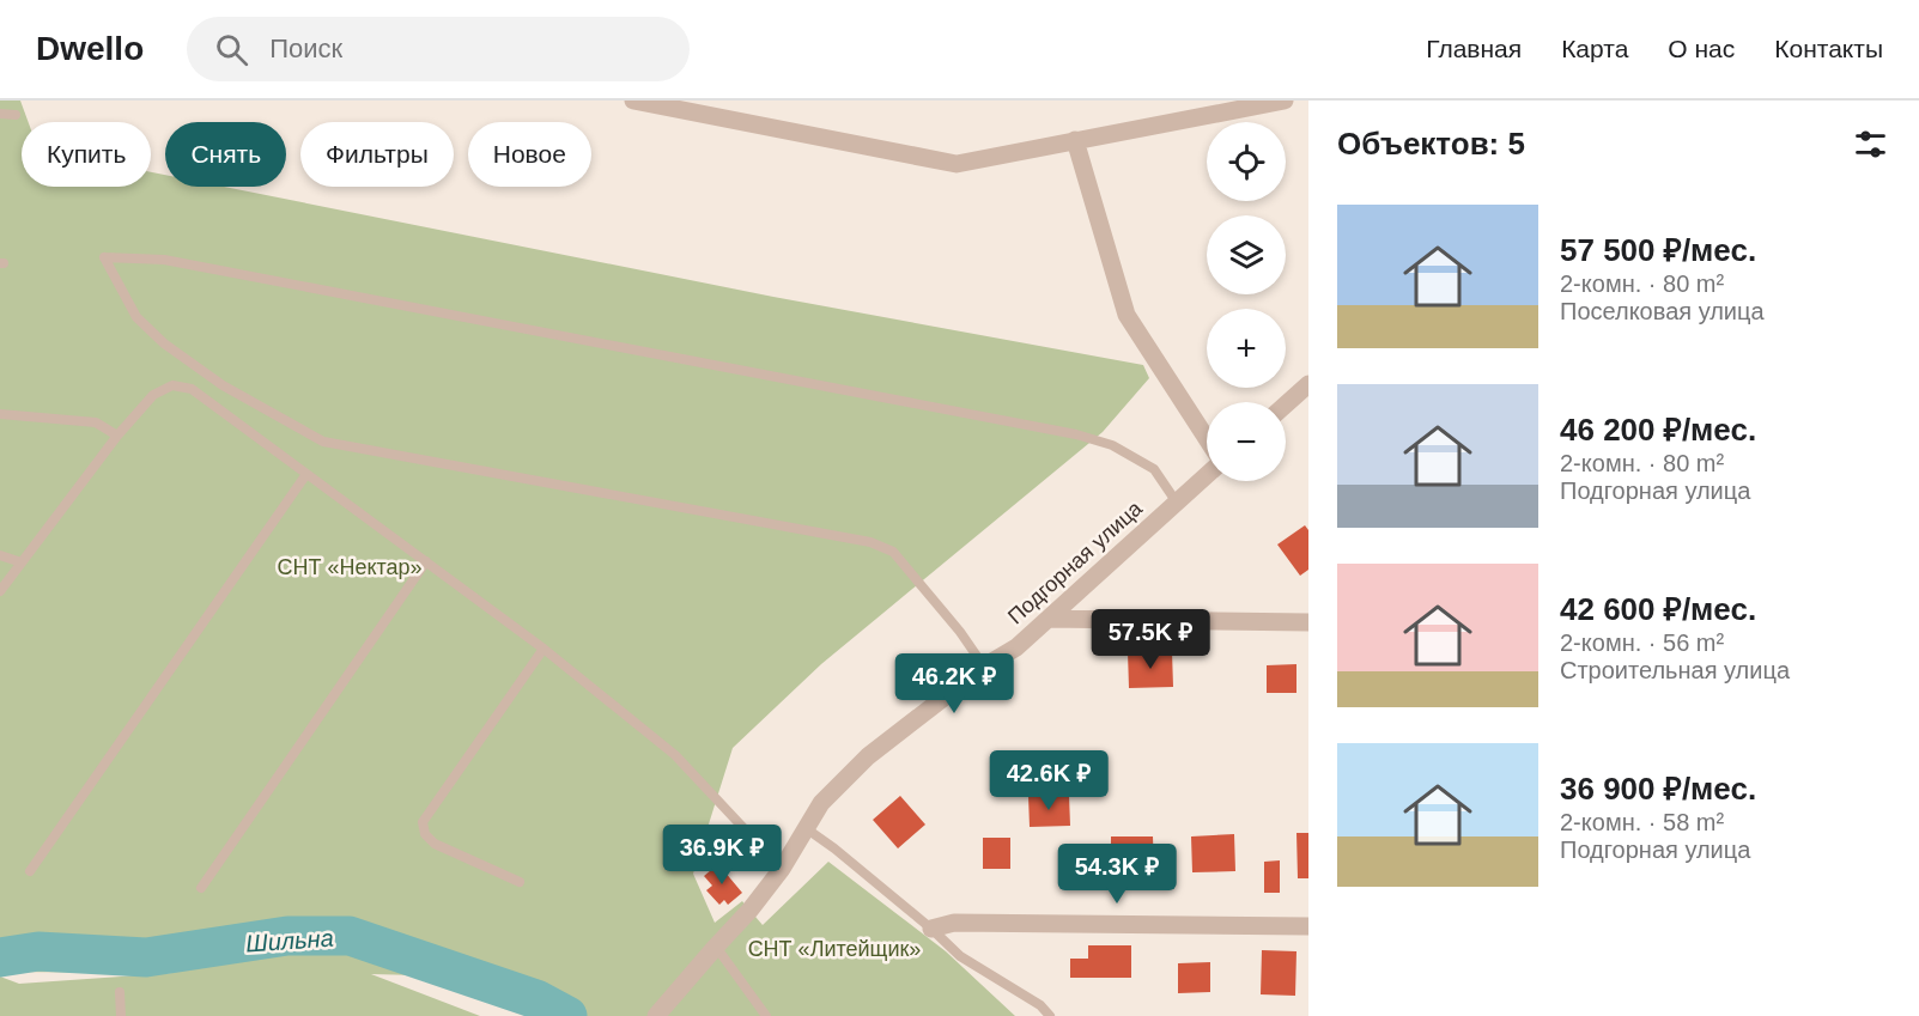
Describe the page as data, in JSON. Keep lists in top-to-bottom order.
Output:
{
  "streets": {
    "street": ["Подгорная улица"]
  },
  "water": ["Шильна"],
  "parks": ["СНТ «Нектар»", "СНТ «Литейщик»"],
  "page": {
    "header": "Dwello",
    "search": "Поиск",
    "nav": [
      "Главная",
      "Карта",
      "О нас",
      "Контакты"
    ],
    "heading": "Объектов: 5",
    "map_buttons": ["+", "−"],
    "chip": [
      "Купить",
      "Снять",
      "Фильтры",
      "Новое"
    ],
    "list": [
      {
        "name": "57 500 ₽/мес.",
        "note": "2-комн. · 80 m² · Поселковая улица"
      },
      {
        "name": "46 200 ₽/мес.",
        "note": "2-комн. · 80 m² · Подгорная улица"
      },
      {
        "name": "42 600 ₽/мес.",
        "note": "2-комн. · 56 m² · Строительная улица"
      },
      {
        "name": "36 900 ₽/мес.",
        "note": "2-комн. · 58 m² · Подгорная улица"
      }
    ],
    "price": [
      "57.5K ₽",
      "46.2K ₽",
      "42.6K ₽",
      "36.9K ₽",
      "54.3K ₽"
    ]
  }
}
